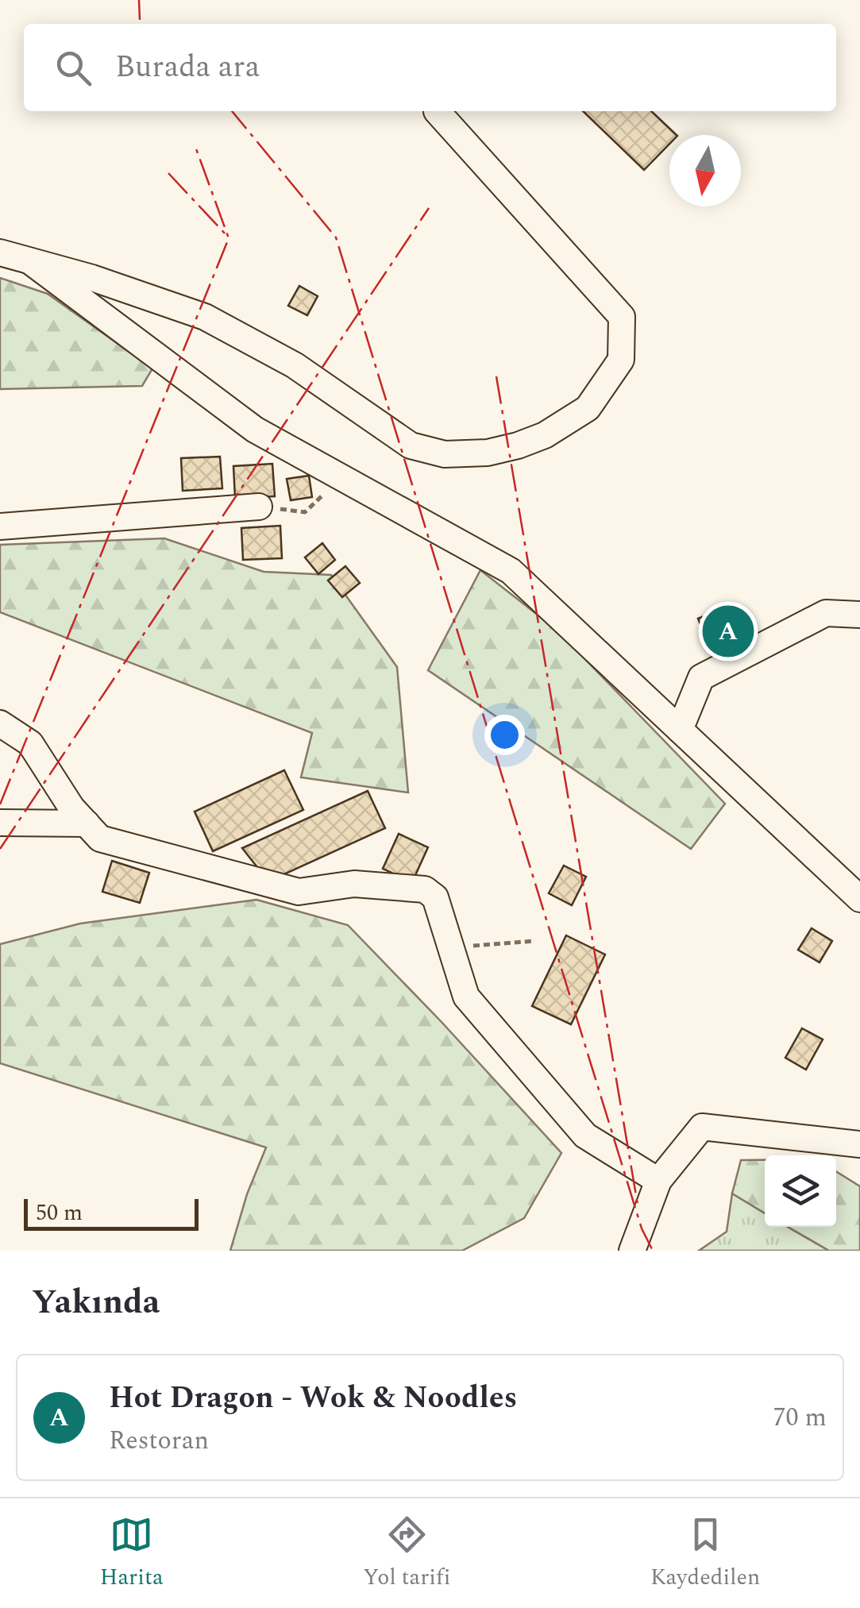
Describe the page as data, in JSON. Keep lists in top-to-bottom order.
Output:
{
  "scale_bar": "50 m",
  "north": "bottom",
  "page": {
    "search": "Burada ara",
    "pins": "A",
    "scale": "50 m",
    "heading": "Yakında",
    "list": [
      {
        "mark": "A",
        "name": "Hot Dragon - Wok & Noodles",
        "note": "Restoran",
        "value": "70 m"
      }
    ],
    "nav": ["Harita", "Yol tarifi", "Kaydedilen"]
  }
}
